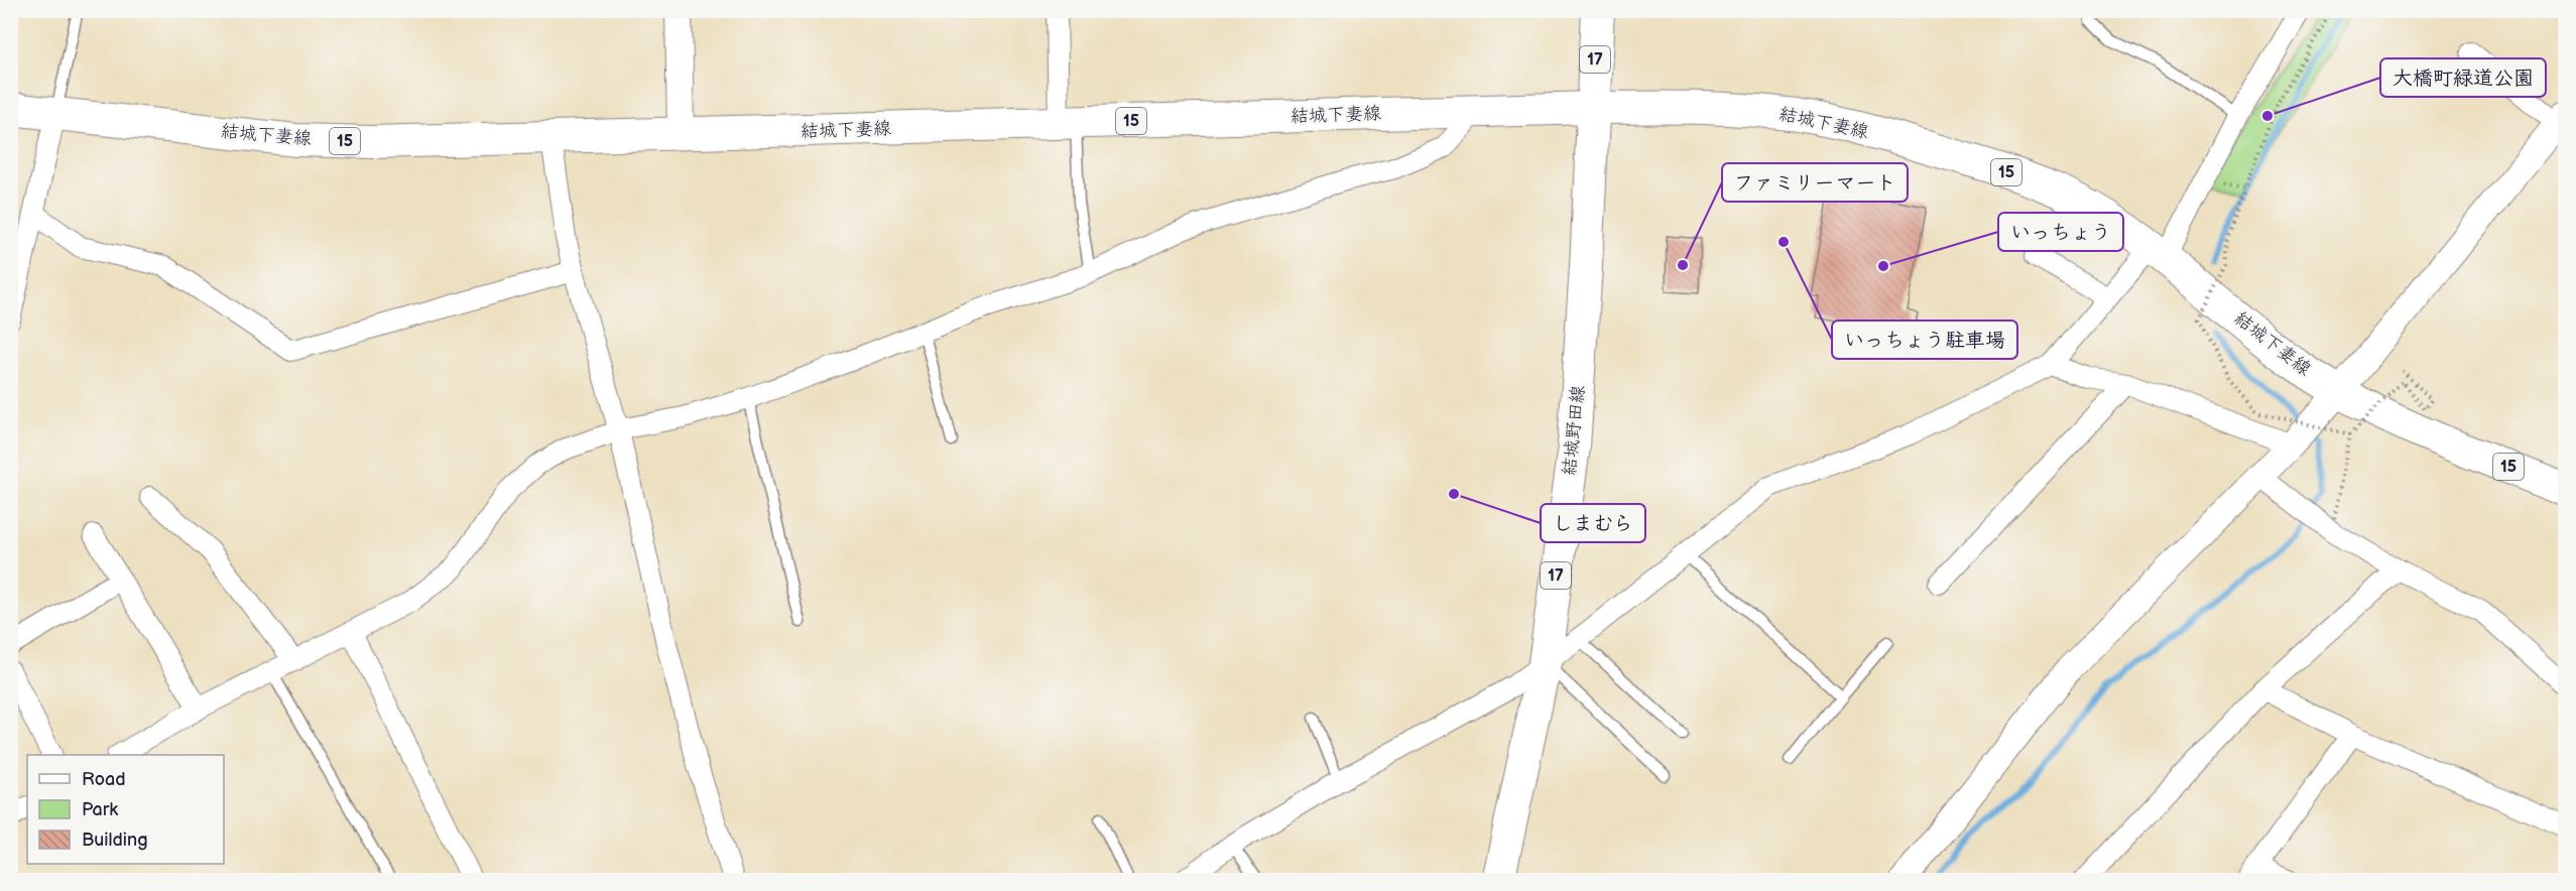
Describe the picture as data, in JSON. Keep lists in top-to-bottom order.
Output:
{
  "streets": {
    "main road": [
      "17",
      "結城下妻線",
      "15",
      "結城野田線"
    ]
  },
  "crossings": [
    ["結城下妻線", "結城野田線"]
  ],
  "places": [
    "大橋町緑道公園",
    "いっちょう駐車場",
    "ファミリーマート",
    "いっちょう",
    "しまむら"
  ],
  "legend": ["Road", "Park", "Building"]
}
